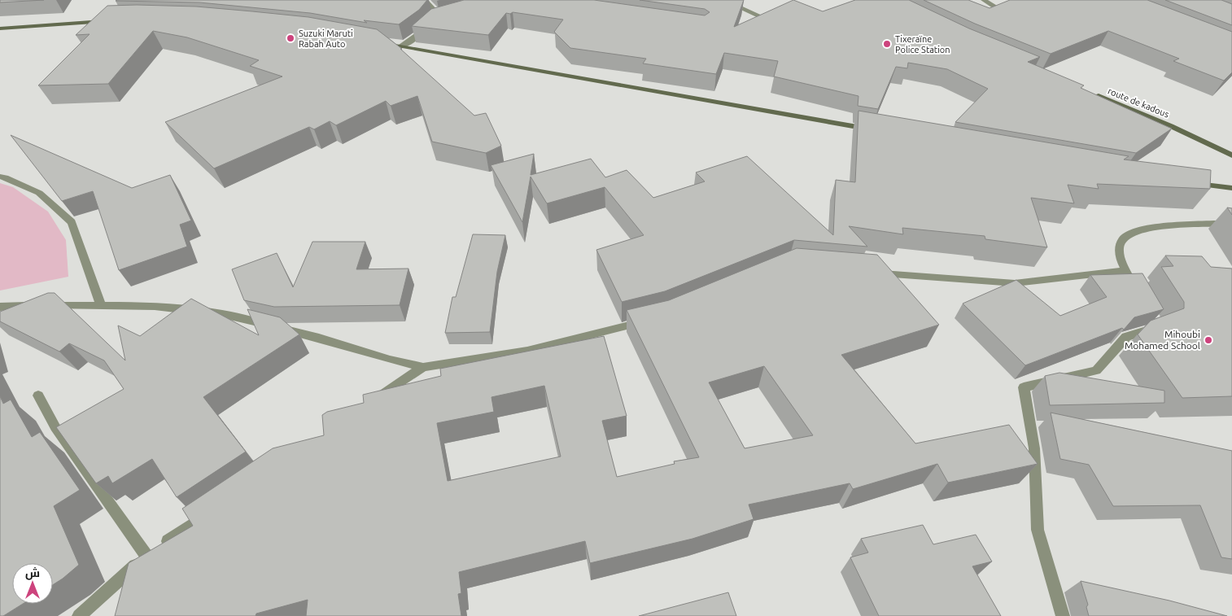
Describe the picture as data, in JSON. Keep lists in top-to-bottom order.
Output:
{
  "streets": {
    "main road": ["route de kadous"]
  },
  "places": ["Suzuki Maruti Rabah Auto", "Tixeraïne Police Station", "Mihoubi Mohamed School"],
  "north": "top"
}
